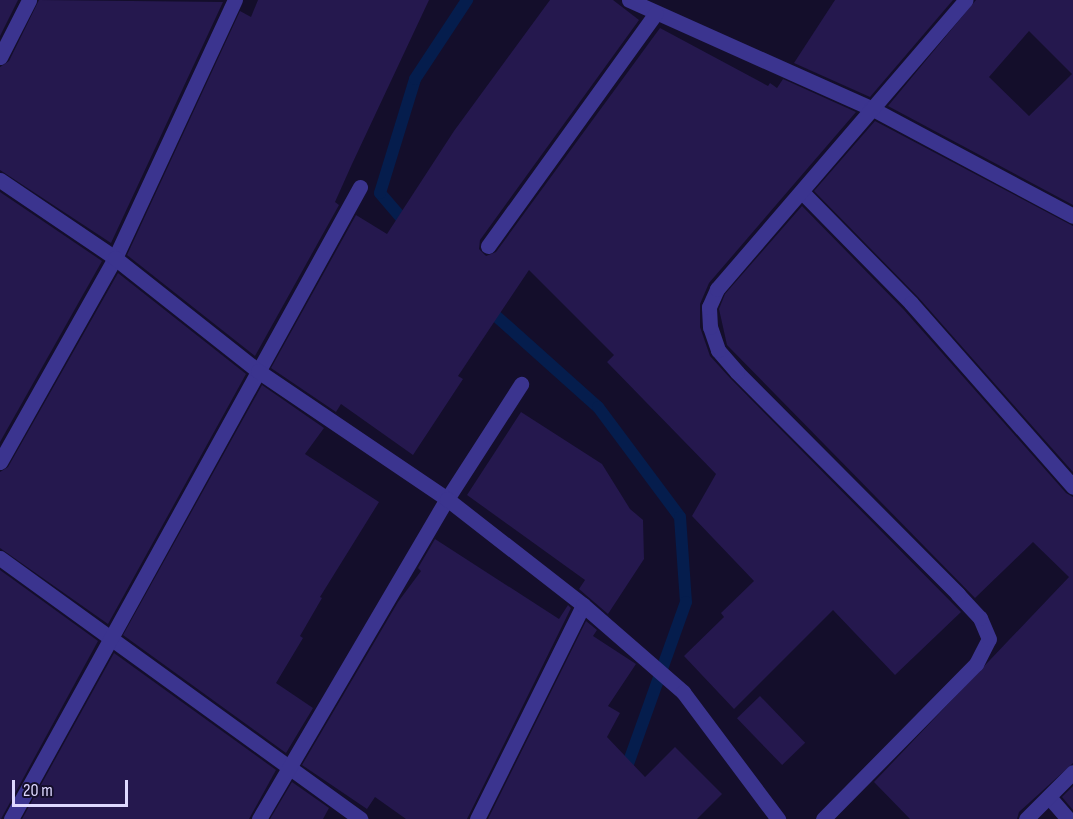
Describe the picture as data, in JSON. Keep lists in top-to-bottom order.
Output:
{
  "scale_bar": "20 m"
}
